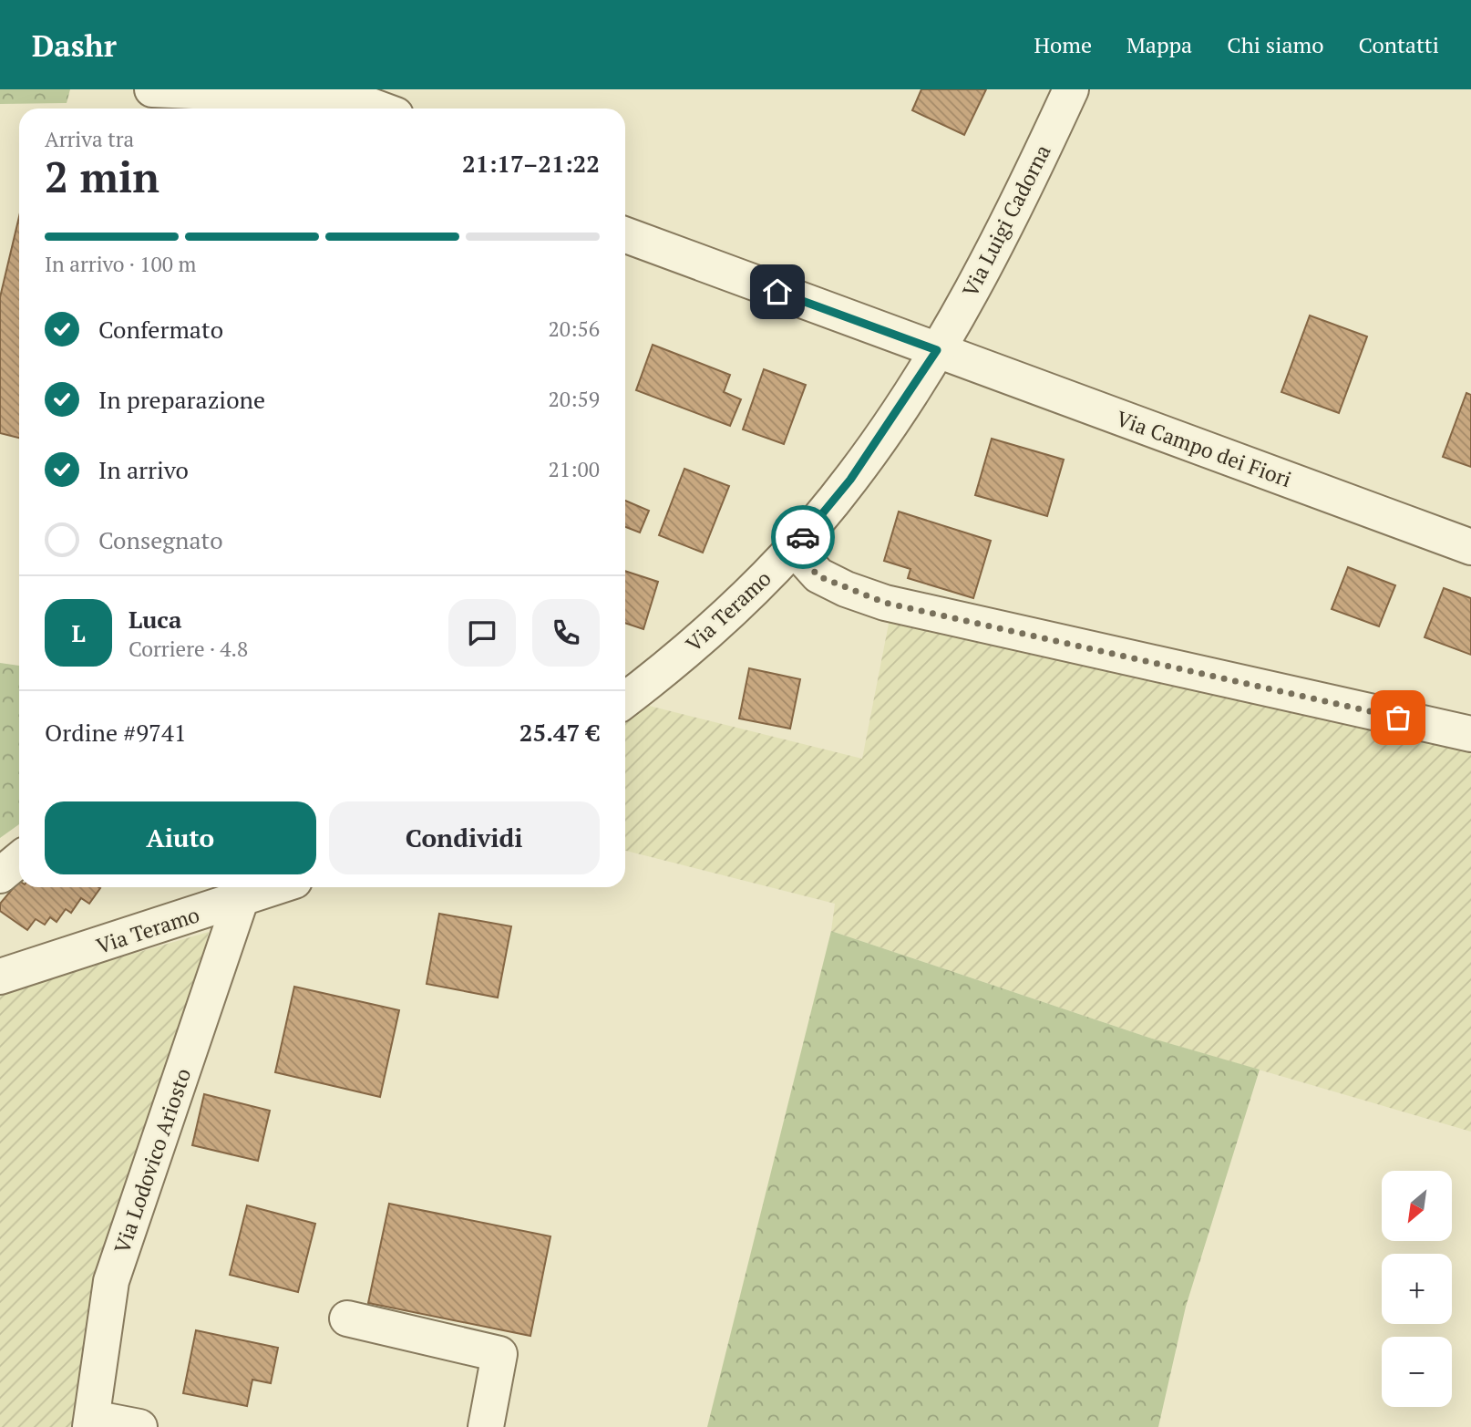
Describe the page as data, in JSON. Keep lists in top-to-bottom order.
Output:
{
  "streets": {
    "street": [
      "Via Luigi Cadorna",
      "Via Campo dei Fiori",
      "Via Teramo",
      "Via Lodovico Ariosto"
    ]
  },
  "crossings": [
    ["Via Luigi Cadorna", "Via Campo dei Fiori"],
    ["Via Luigi Cadorna", "Via Teramo"],
    ["Via Campo dei Fiori", "Via Teramo"],
    ["Via Teramo", "Via Lodovico Ariosto"]
  ],
  "north": "bottom left",
  "page": {
    "header": "Dashr",
    "nav": [
      "Home",
      "Mappa",
      "Chi siamo",
      "Contatti"
    ],
    "heading": ["2 min", "Arriva tra", "21:17–21:22"],
    "panel": [
      "Luca",
      "Corriere · 4.8",
      "Ordine #9741",
      "25.47 €"
    ],
    "bar": "In arrivo · 100 m",
    "list": [
      ["Confermato", "20:56"],
      ["In preparazione", "20:59"],
      ["In arrivo", "21:00"],
      "Consegnato"
    ],
    "round": "L",
    "buttons": ["Aiuto", "Condividi"],
    "map_buttons": ["+", "−"]
  }
}
